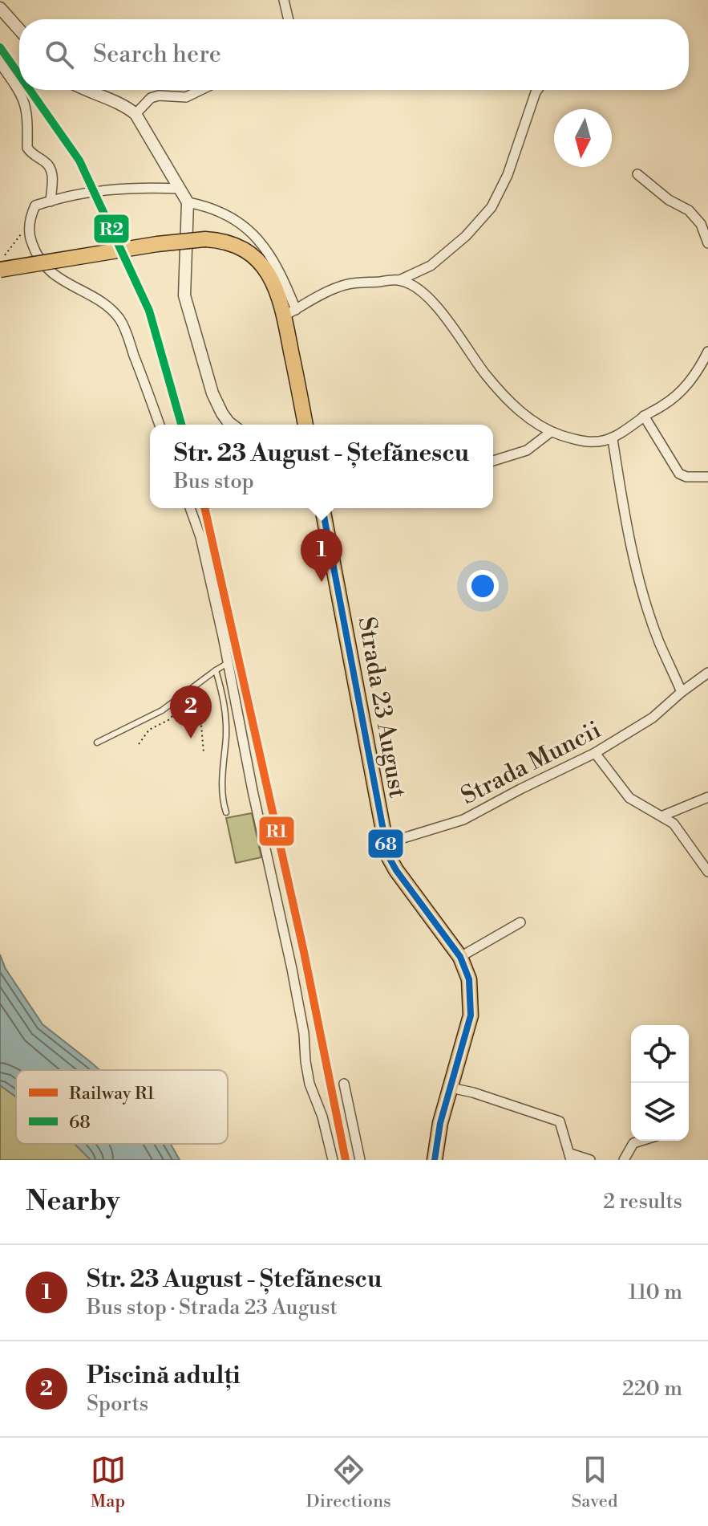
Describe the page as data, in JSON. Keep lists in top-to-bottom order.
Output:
{
  "streets": {
    "main road": ["Strada 23 August"],
    "street": ["Strada Muncii"]
  },
  "crossings": [
    ["Strada 23 August", "Strada Muncii"]
  ],
  "lines": ["transit line R2", "rail line R1", "transit line 68"],
  "legend": ["Railway R1", "68"],
  "north": "bottom",
  "page": {
    "search": "Search here",
    "popup": ["Str. 23 August - Ștefănescu", "Bus stop"],
    "pins": ["1", "2"],
    "heading": ["Nearby", "2 results"],
    "list": [
      {
        "mark": "1",
        "name": "Str. 23 August - Ștefănescu",
        "note": "Bus stop · Strada 23 August",
        "value": "110 m"
      },
      {
        "mark": "2",
        "name": "Piscină adulți",
        "note": "Sports",
        "value": "220 m"
      }
    ],
    "nav": ["Map", "Directions", "Saved"]
  }
}
